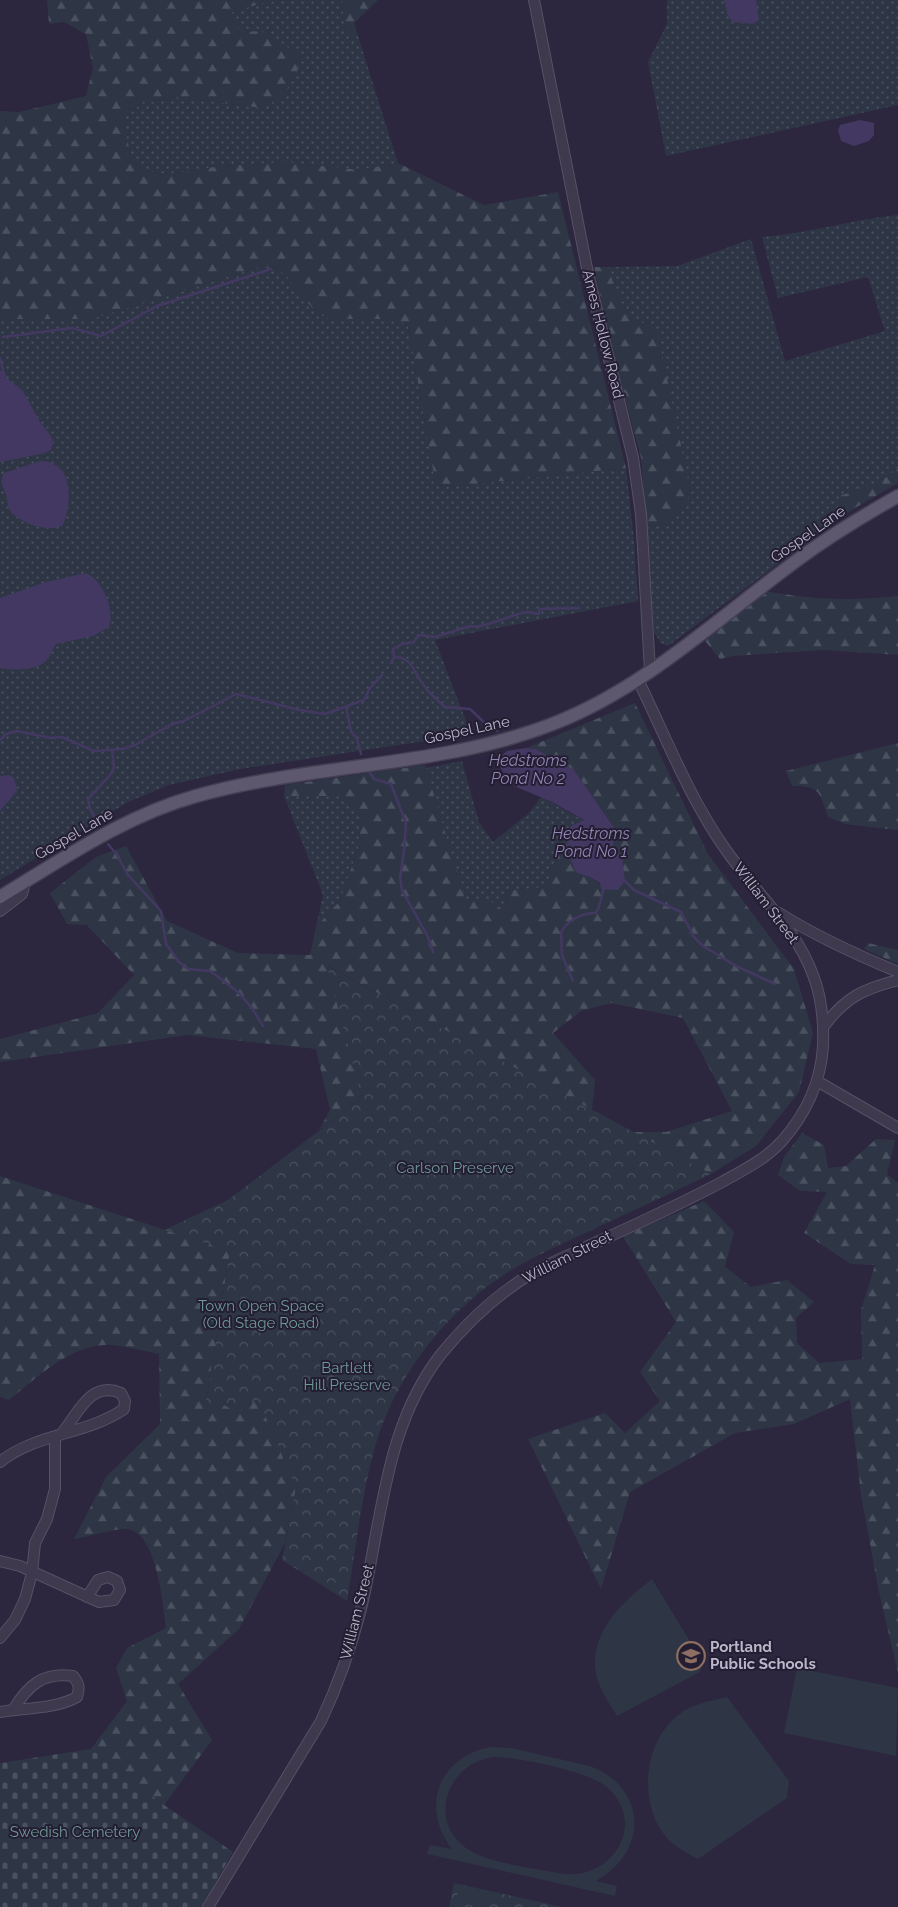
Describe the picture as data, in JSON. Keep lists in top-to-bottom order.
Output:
{
  "streets": {
    "main road": ["Gospel Lane"],
    "street": ["Ames Hollow Road", "William Street"]
  },
  "crossings": [
    ["Ames Hollow Road", "Gospel Lane"],
    ["Gospel Lane", "William Street"]
  ],
  "water": ["Hedstroms Pond No 2", "Hedstroms Pond No 1"],
  "parks": [
    "Carlson Preserve",
    "Town Open Space (Old Stage Road)",
    "Bartlett Hill Preserve",
    "Swedish Cemetery"
  ],
  "places": {
    "school or university": ["Portland Public Schools"]
  }
}
